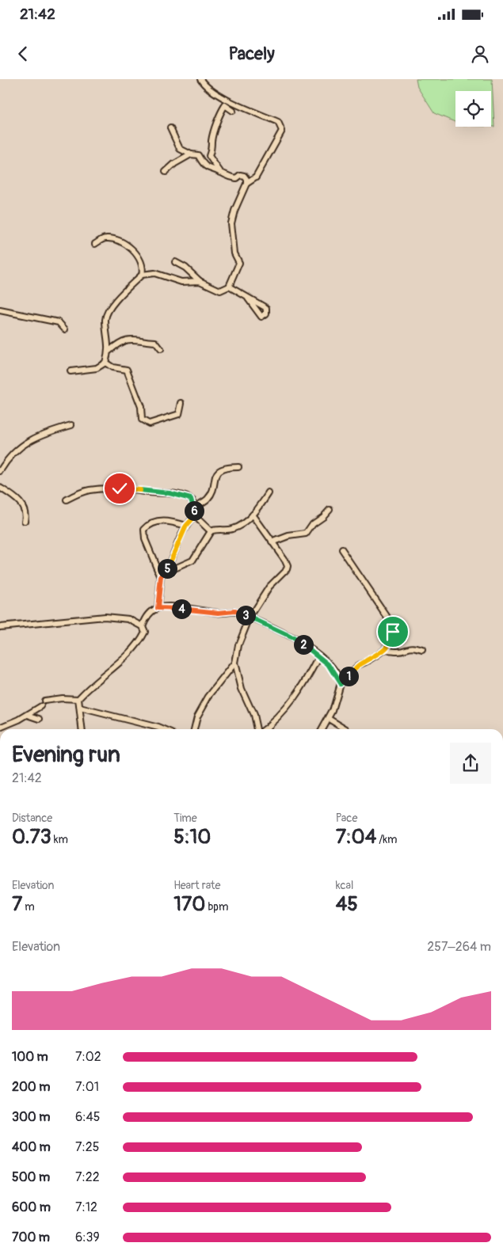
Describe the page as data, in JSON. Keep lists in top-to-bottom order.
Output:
{
  "page": {
    "status": "21:42",
    "header": "Pacely",
    "pins": [
      "6",
      "5",
      "4",
      "3",
      "2",
      "1"
    ],
    "heading": ["Evening run", "21:42"],
    "stats": [
      ["Distance", "0.73 km"],
      ["Time", "5:10"],
      ["Pace", "7:04 /km"],
      ["Elevation", "7 m"],
      ["Heart rate", "170 bpm"],
      ["kcal", "45"]
    ],
    "chart": ["Elevation", "257–264 m"],
    "list": [
      {
        "name": "100 m",
        "note": "7:02"
      },
      {
        "name": "200 m",
        "note": "7:01"
      },
      {
        "name": "300 m",
        "note": "6:45"
      },
      {
        "name": "400 m",
        "note": "7:25"
      },
      {
        "name": "500 m",
        "note": "7:22"
      },
      {
        "name": "600 m",
        "note": "7:12"
      },
      {
        "name": "700 m",
        "note": "6:39"
      }
    ]
  }
}
